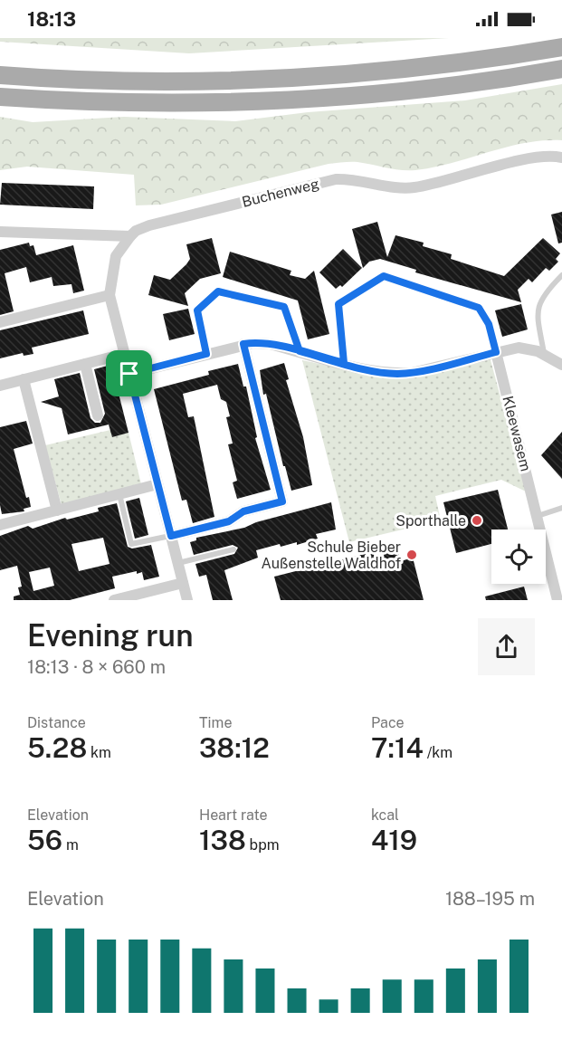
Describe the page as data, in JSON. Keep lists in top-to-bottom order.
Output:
{
  "streets": {
    "street": ["Buchenweg", "Kleewasem"]
  },
  "places": ["Sporthalle", "Schule Bieber Außenstelle Waldhof"],
  "page": {
    "status": "18:13",
    "heading": ["Evening run", "18:13 · 8 × 660 m"],
    "stats": [
      ["Distance", "5.28 km"],
      ["Time", "38:12"],
      ["Pace", "7:14 /km"],
      ["Elevation", "56 m"],
      ["Heart rate", "138 bpm"],
      ["kcal", "419"]
    ],
    "chart": ["Elevation", "188–195 m"]
  }
}
